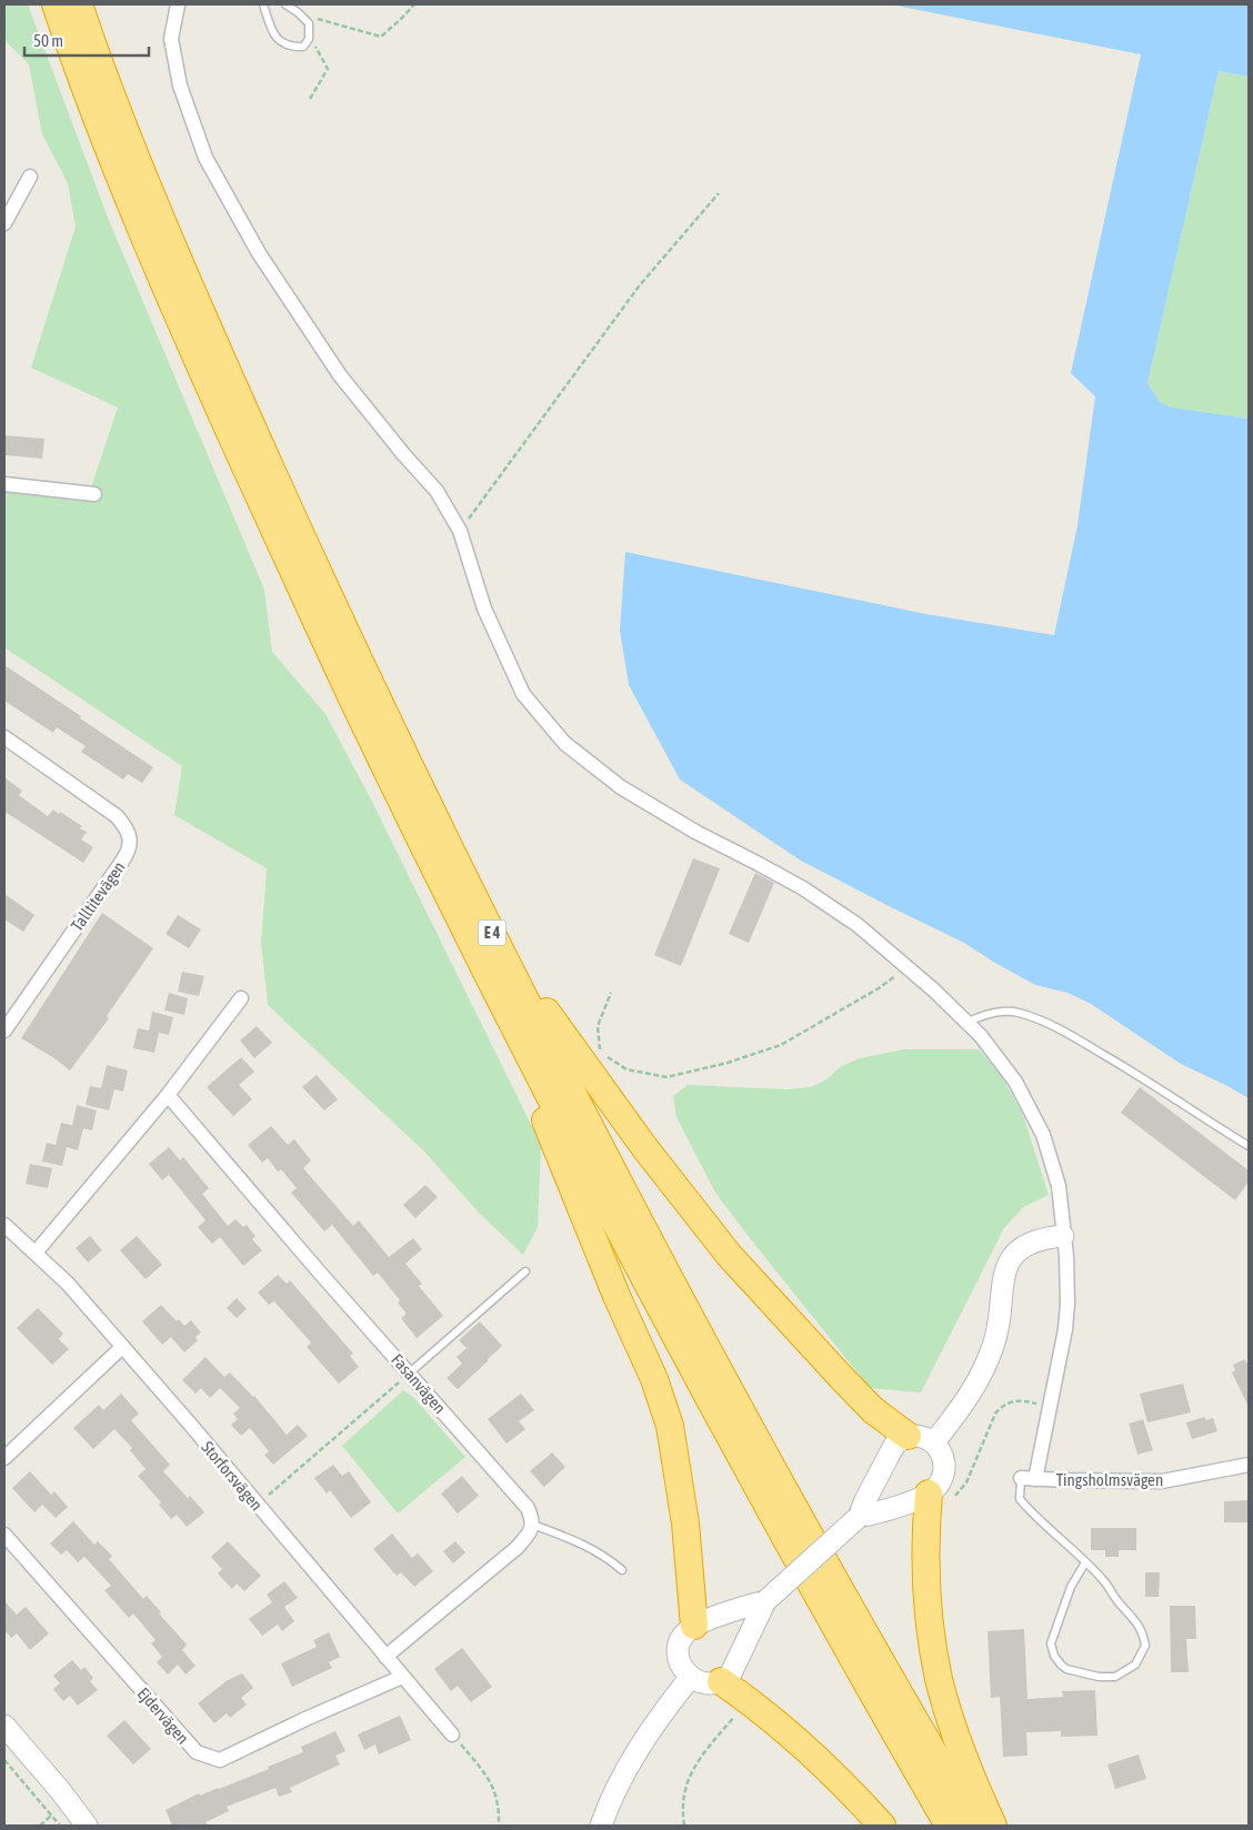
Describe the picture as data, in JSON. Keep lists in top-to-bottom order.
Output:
{
  "streets": {
    "highway": ["E 4"],
    "street": [
      "Talltitevägen",
      "Fasanvägen",
      "Storforsvägen",
      "Tingsholmsvägen",
      "Ejdervägen"
    ]
  },
  "crossings": [
    ["Storforsvägen", "Ejdervägen"]
  ],
  "scale_bar": "50 m"
}
